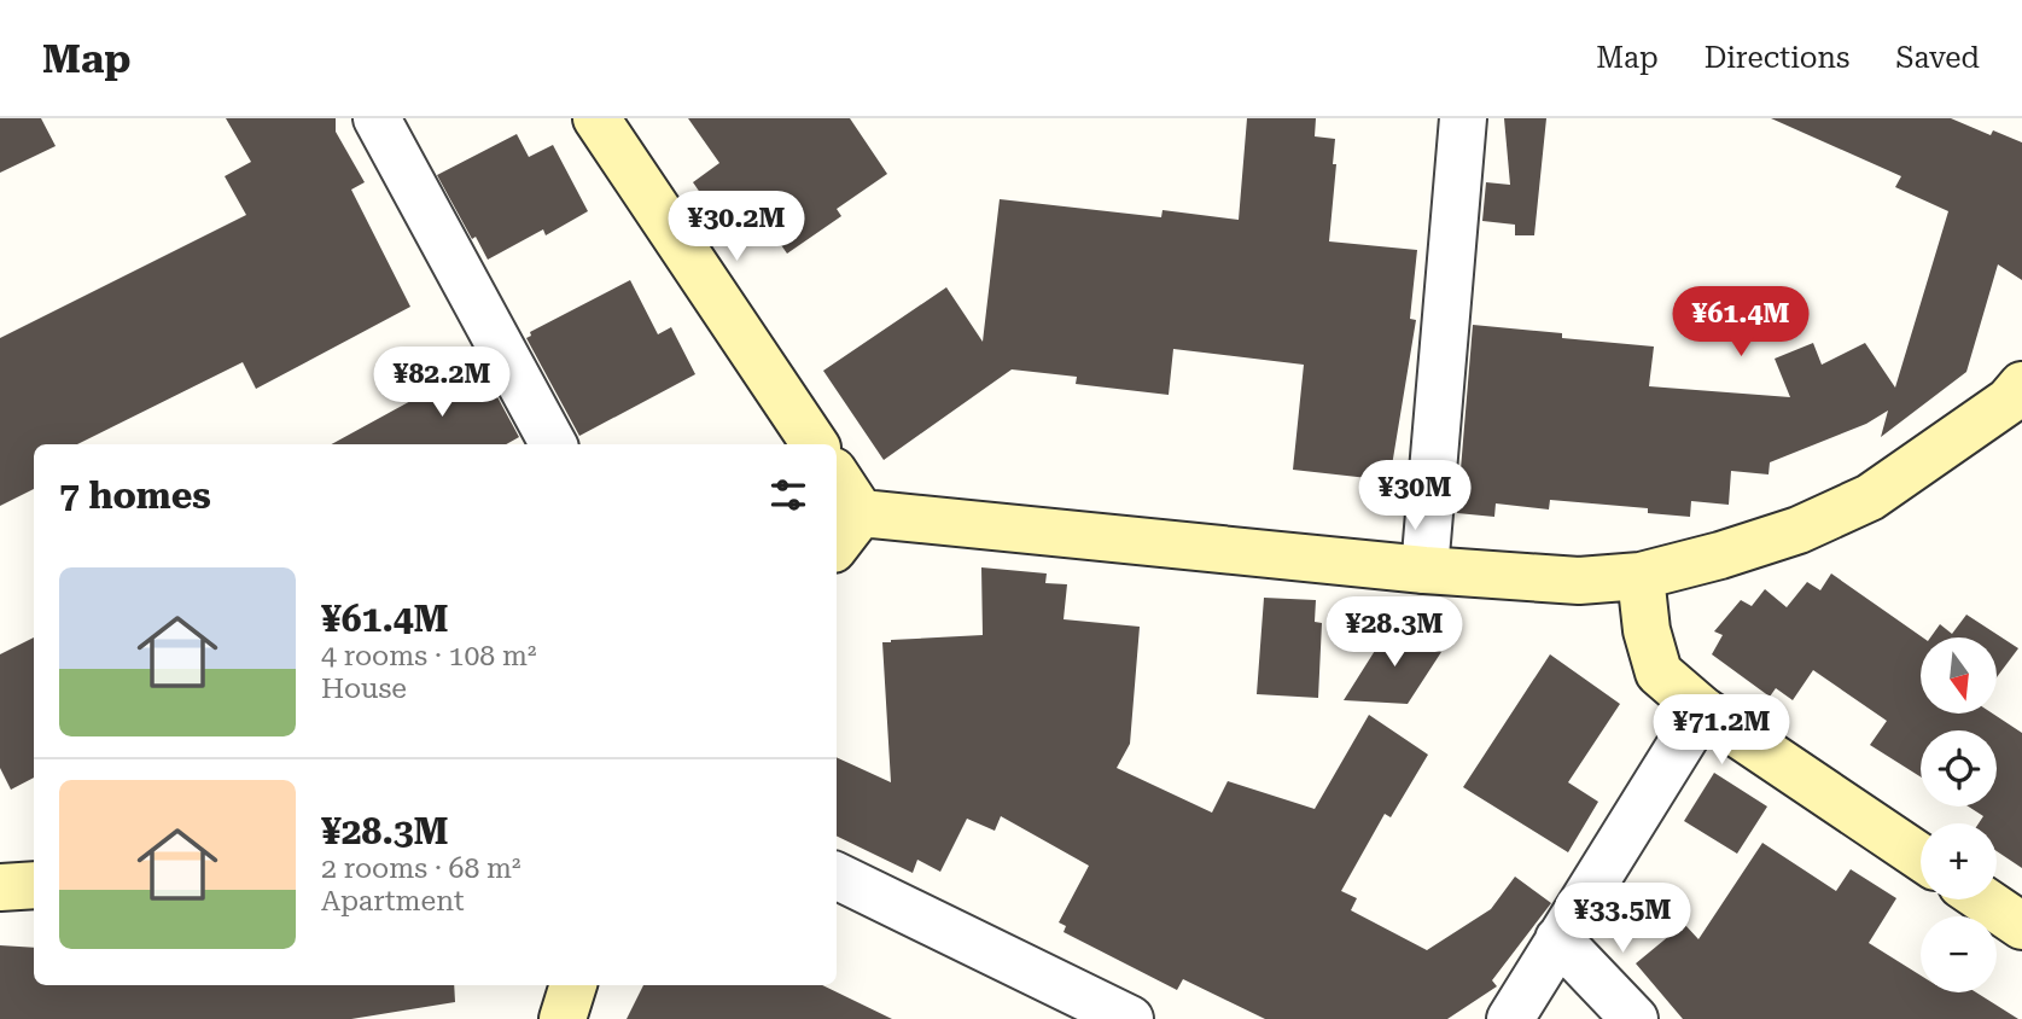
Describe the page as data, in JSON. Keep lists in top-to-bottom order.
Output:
{
  "north": "bottom",
  "page": {
    "header": "Map",
    "nav": ["Map", "Directions", "Saved"],
    "price": [
      "¥30.2M",
      "¥61.4M",
      "¥82.2M",
      "¥30M",
      "¥28.3M",
      "¥71.2M",
      "¥33.5M"
    ],
    "heading": "7 homes",
    "list": [
      {
        "name": "¥61.4M",
        "note": "4 rooms · 108 m² · House"
      },
      {
        "name": "¥28.3M",
        "note": "2 rooms · 68 m² · Apartment"
      }
    ],
    "map_buttons": ["+", "−"]
  }
}
